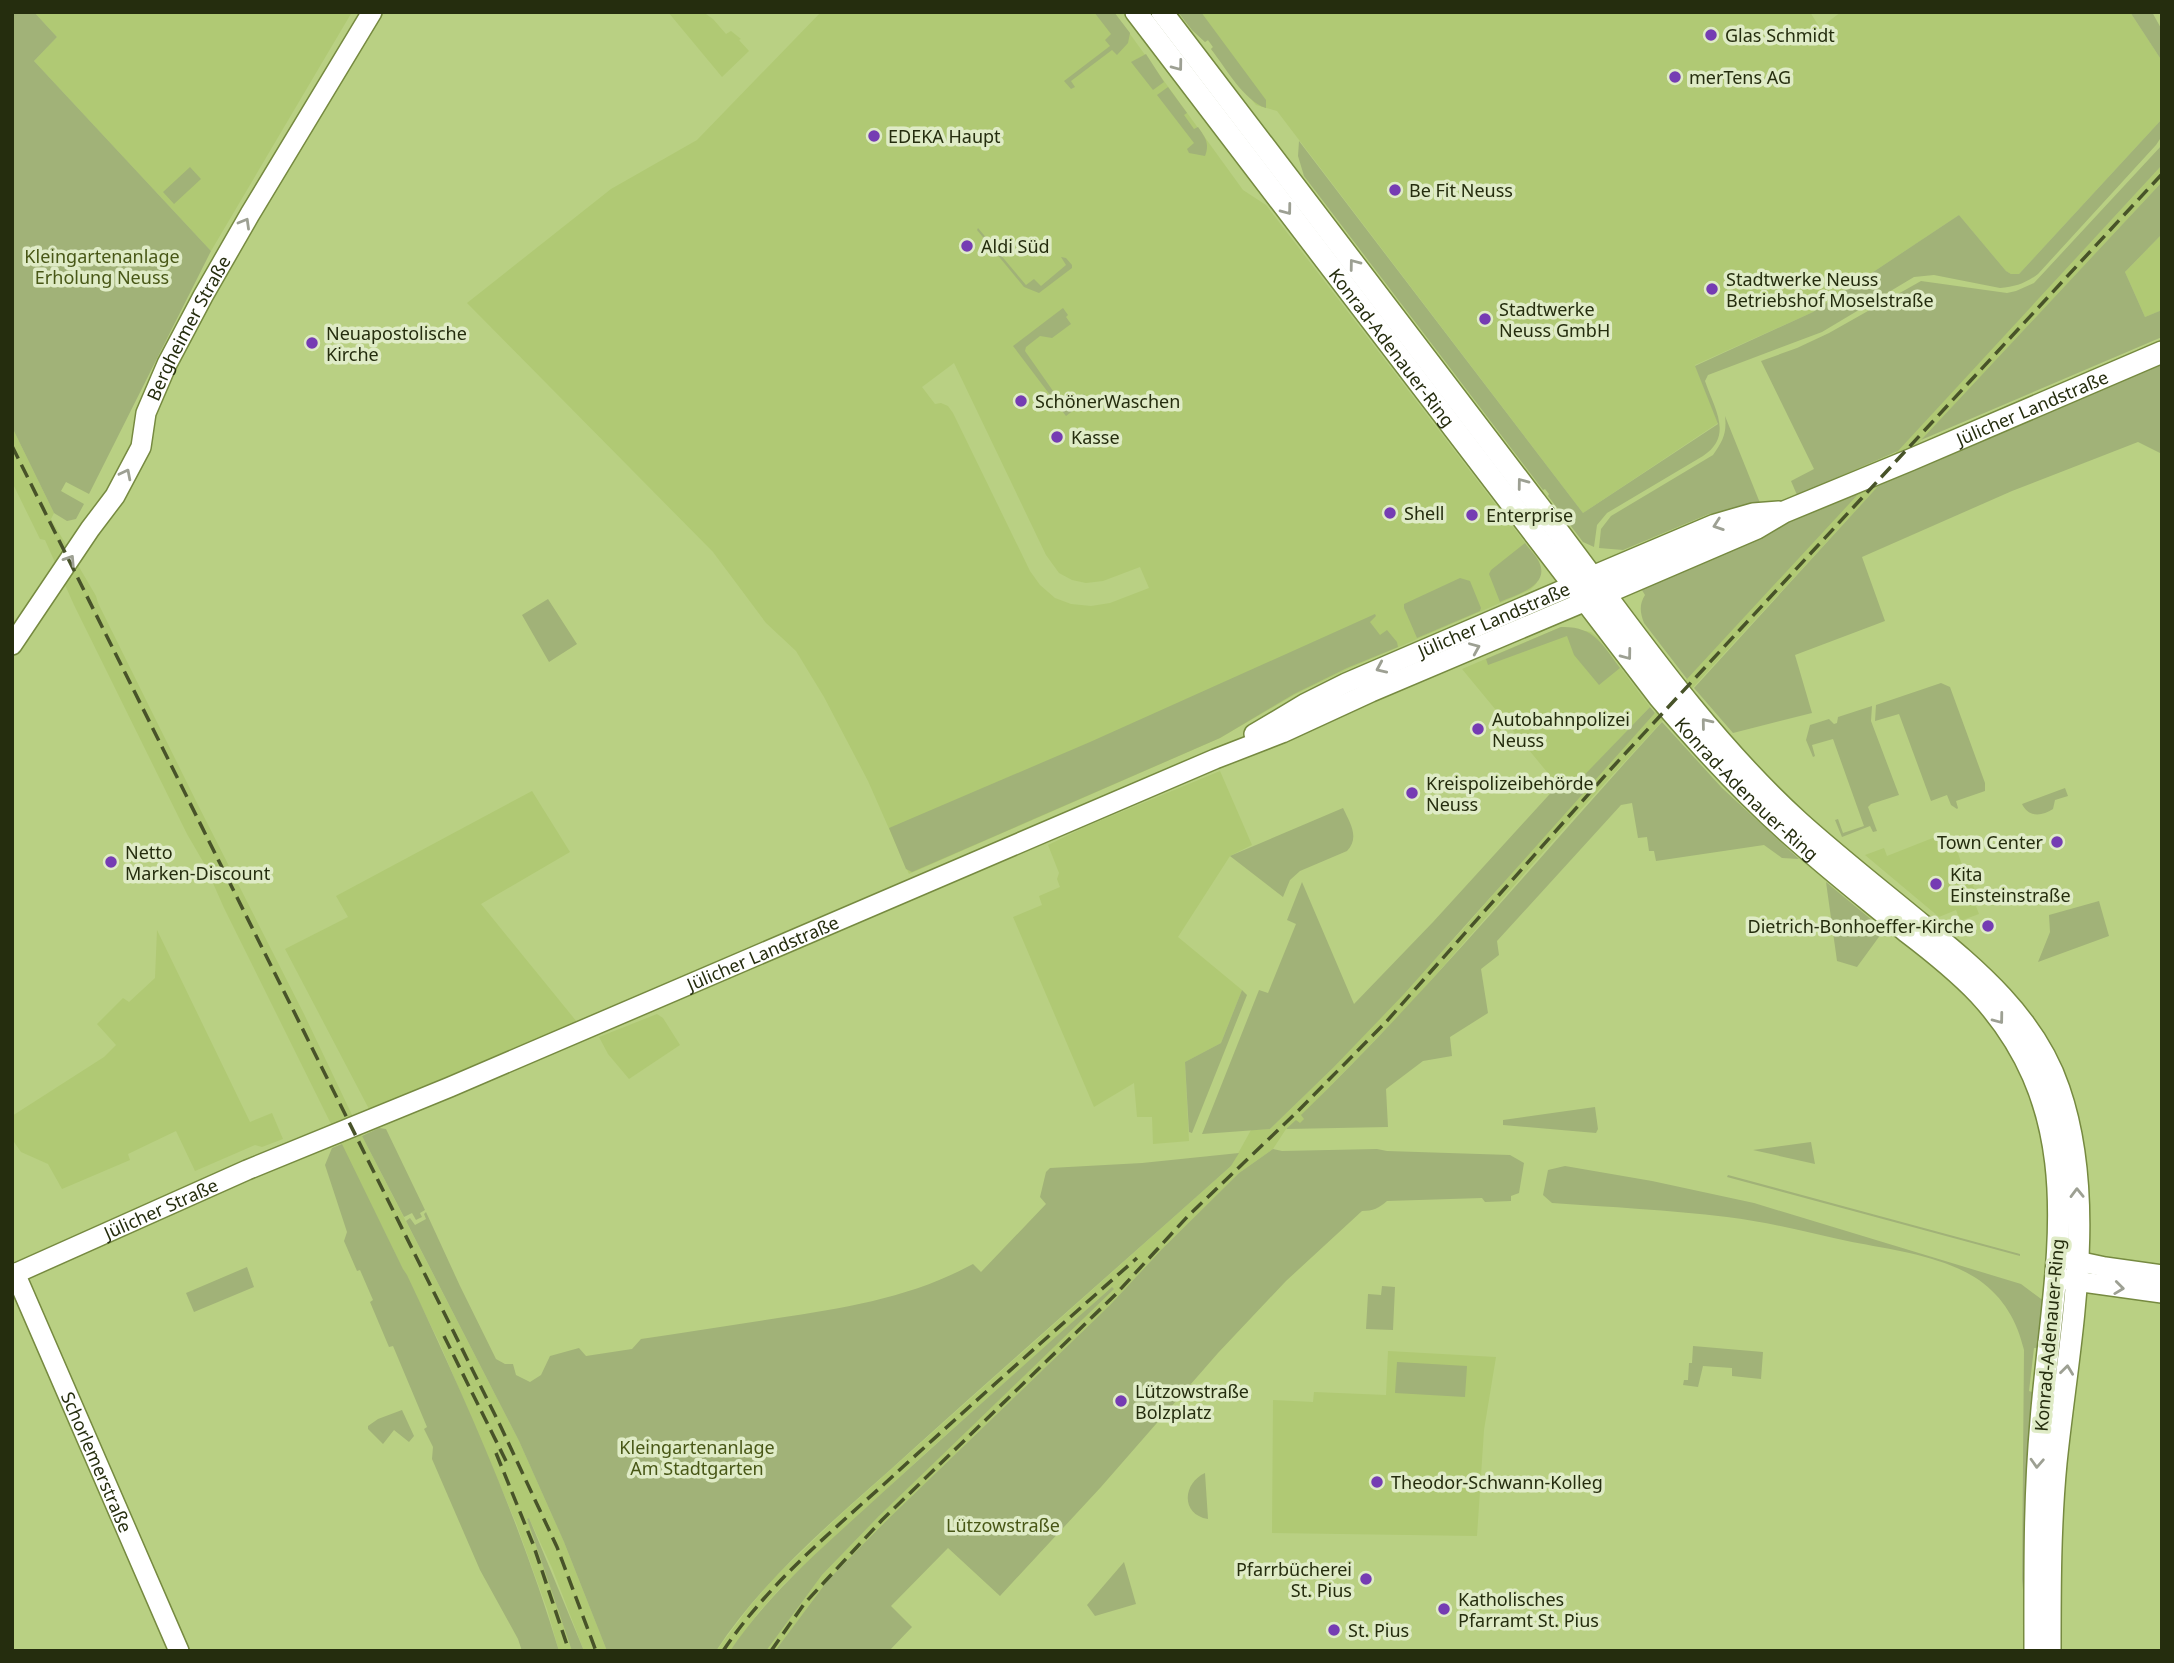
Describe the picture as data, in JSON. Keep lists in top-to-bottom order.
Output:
{
  "streets": {
    "main road": [
      "Bergheimer Straße",
      "Konrad-Adenauer-Ring",
      "Jülicher Landstraße",
      "Jülicher Straße",
      "Schorlemerstraße"
    ]
  },
  "crossings": [
    ["Konrad-Adenauer-Ring", "Jülicher Landstraße"],
    ["Jülicher Landstraße", "Jülicher Straße"],
    ["Jülicher Straße", "Schorlemerstraße"]
  ],
  "one_way": ["Bergheimer Straße"],
  "parks": ["Kleingartenanlage Erholung Neuss", "Kleingartenanlage Am Stadtgarten", "Lützowstraße"],
  "places": [
    "Glas Schmidt",
    "merTens AG",
    "EDEKA Haupt",
    "Be Fit Neuss",
    "Aldi Süd",
    "Stadtwerke Neuss Betriebshof Moselstraße",
    "Stadtwerke Neuss GmbH",
    "Neuapostolische Kirche",
    "SchönerWaschen",
    "Kasse",
    "Shell",
    "Enterprise",
    "Autobahnpolizei Neuss",
    "Kreispolizeibehörde Neuss",
    "Town Center",
    "Netto Marken-Discount",
    "Kita Einsteinstraße",
    "Dietrich-Bonhoeffer-Kirche",
    "Lützowstraße Bolzplatz",
    "Theodor-Schwann-Kolleg",
    "Pfarrbücherei St. Pius",
    "Katholisches Pfarramt St. Pius",
    "St. Pius"
  ]
}
